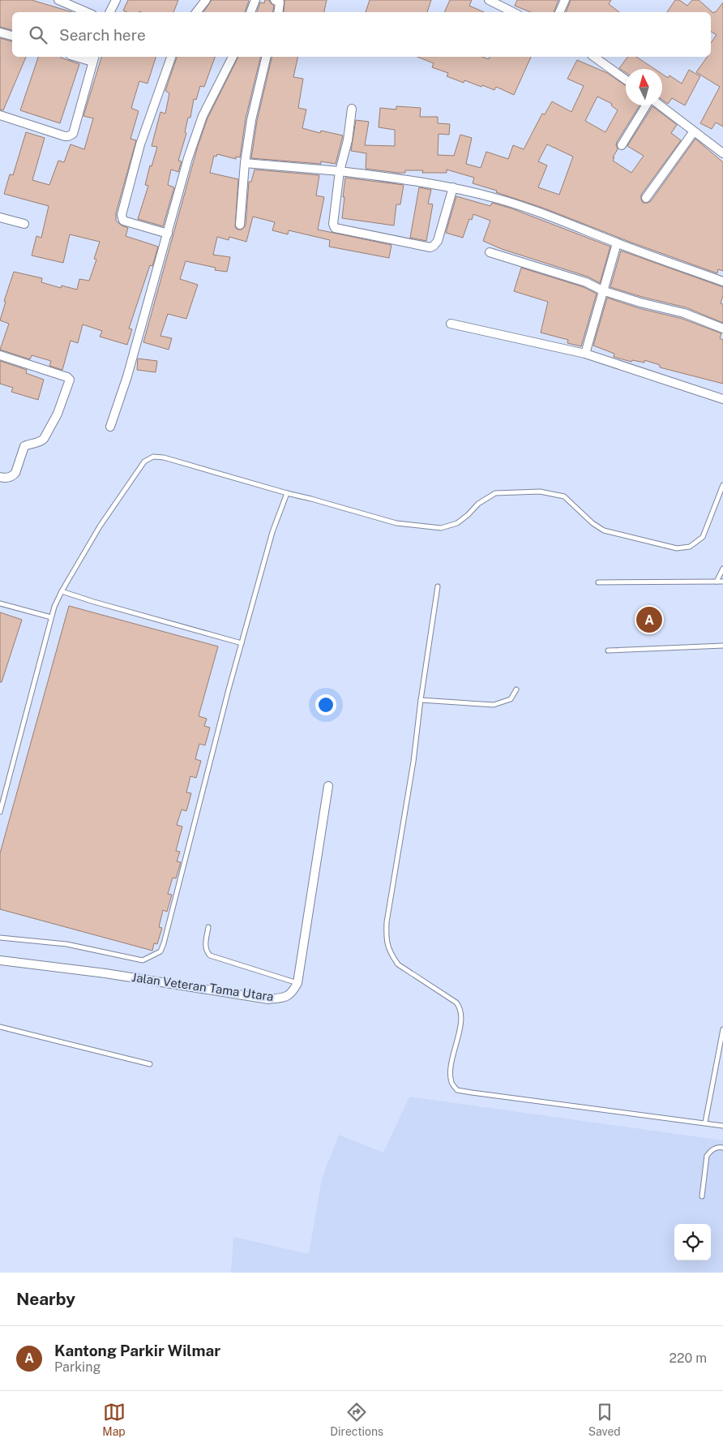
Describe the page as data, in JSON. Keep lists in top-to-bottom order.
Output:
{
  "streets": {
    "street": ["Jalan Veteran Tama Utara"]
  },
  "north": "top",
  "page": {
    "search": "Search here",
    "pins": "A",
    "heading": "Nearby",
    "list": [
      {
        "mark": "A",
        "name": "Kantong Parkir Wilmar",
        "note": "Parking",
        "value": "220 m"
      }
    ],
    "nav": ["Map", "Directions", "Saved"]
  }
}
